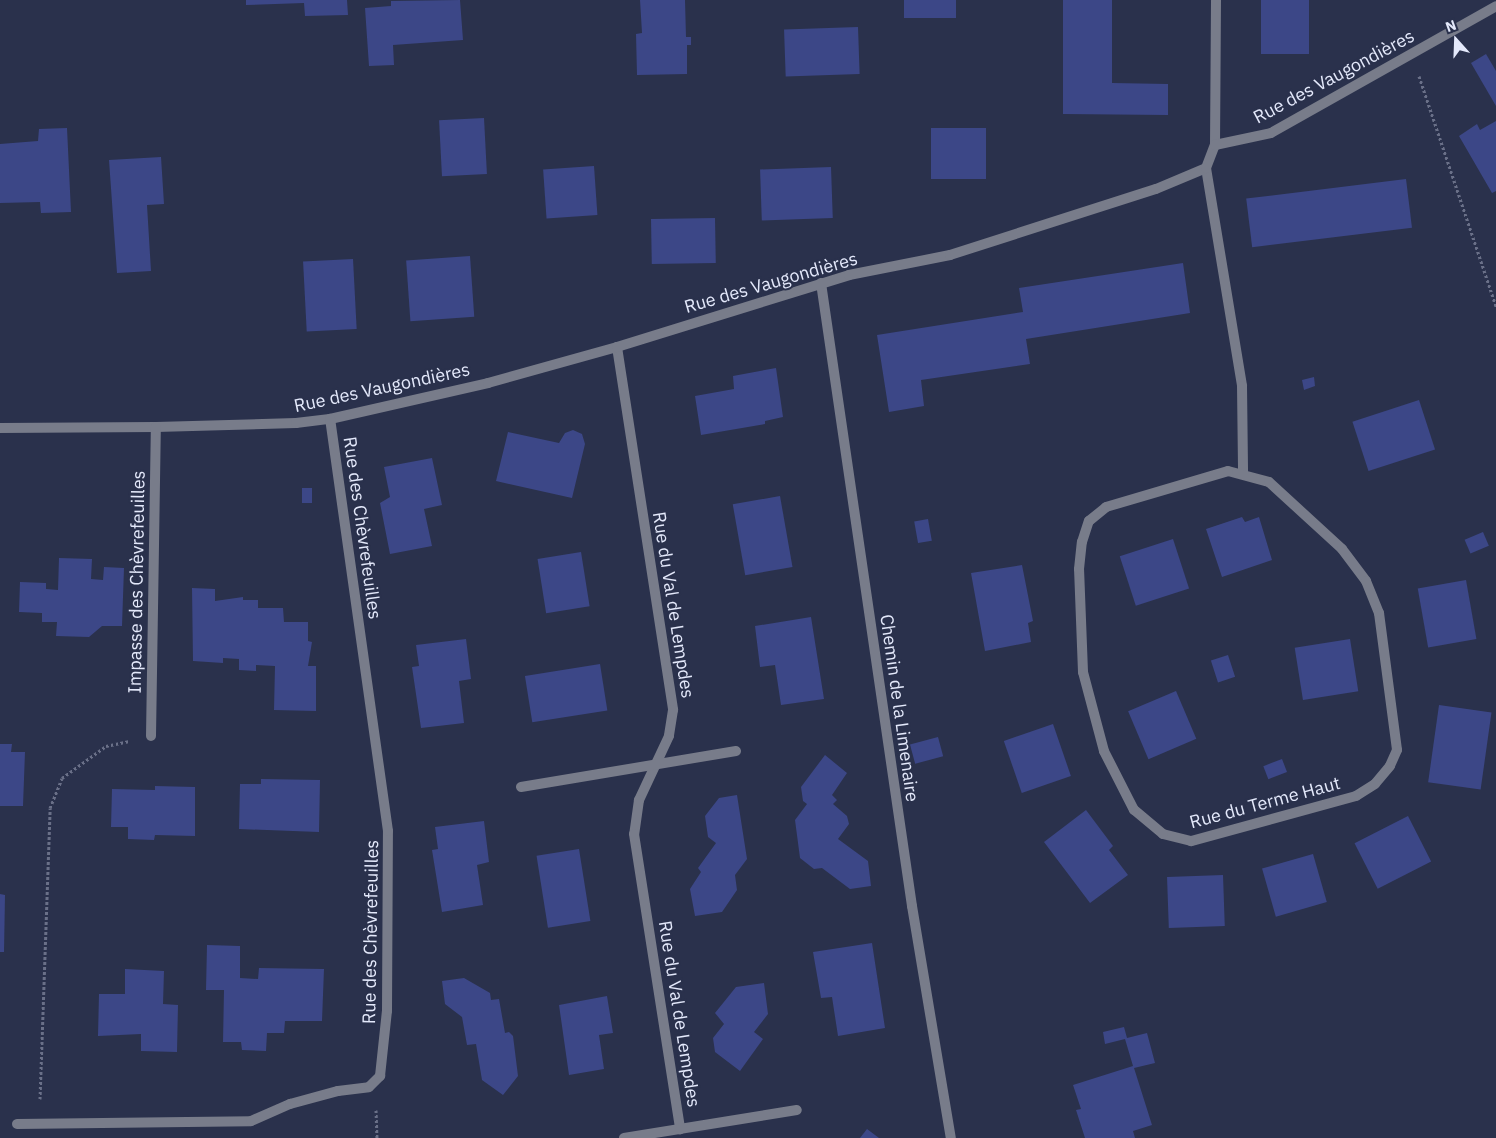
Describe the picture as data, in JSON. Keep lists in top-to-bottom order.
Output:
{
  "streets": {
    "street": [
      "Rue des Vaugondières",
      "Rue des Chèvrefeuilles",
      "Impasse des Chèvrefeuilles",
      "Rue du Val de Lempdes",
      "Chemin de la Limenaire",
      "Rue du Terme Haut"
    ]
  },
  "crossings": [
    ["Rue des Vaugondières", "Rue des Chèvrefeuilles"],
    ["Rue des Vaugondières", "Impasse des Chèvrefeuilles"],
    ["Rue des Vaugondières", "Rue du Val de Lempdes"],
    ["Rue des Vaugondières", "Chemin de la Limenaire"]
  ],
  "north": "top"
}
